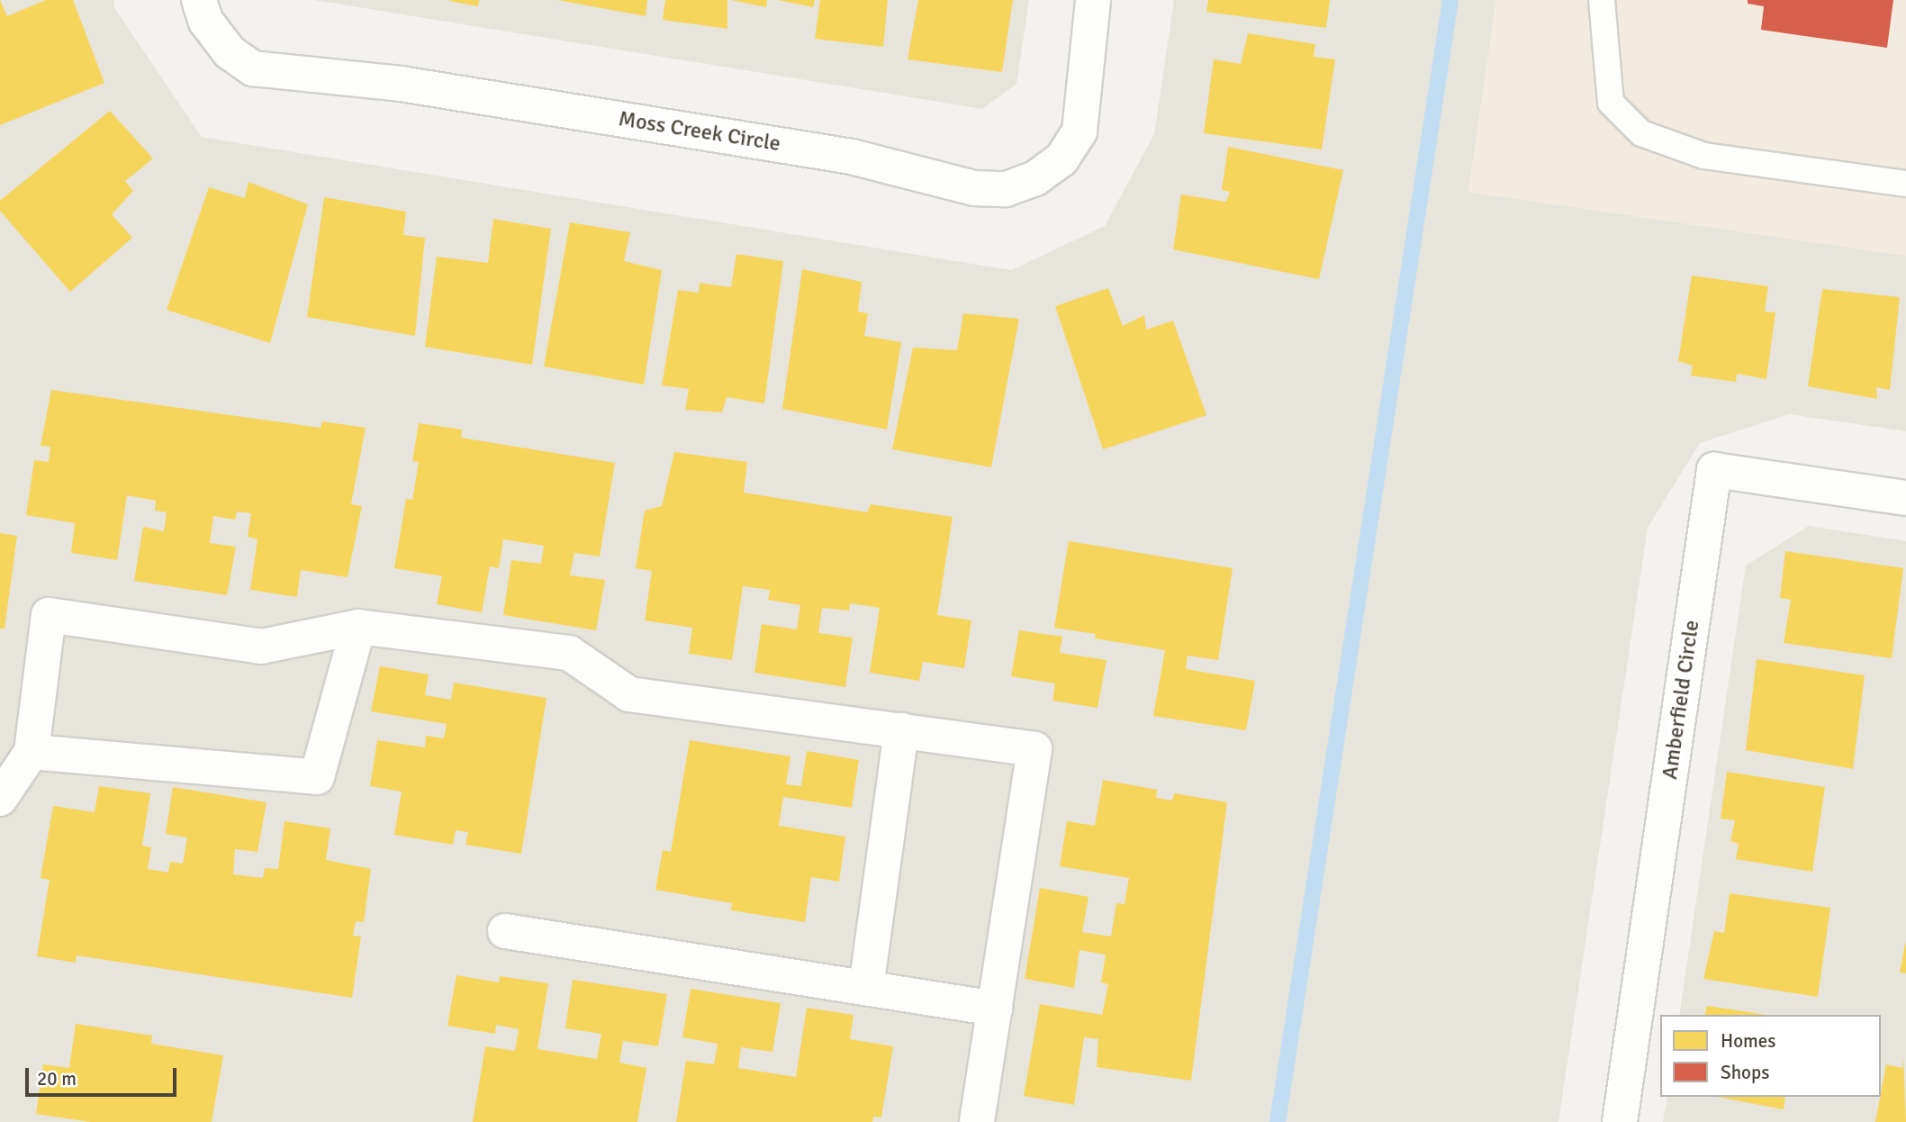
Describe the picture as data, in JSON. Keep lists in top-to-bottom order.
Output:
{
  "streets": {
    "street": ["Moss Creek Circle", "Amberfield Circle"]
  },
  "legend": ["Homes", "Shops"],
  "scale_bar": "20 m"
}
